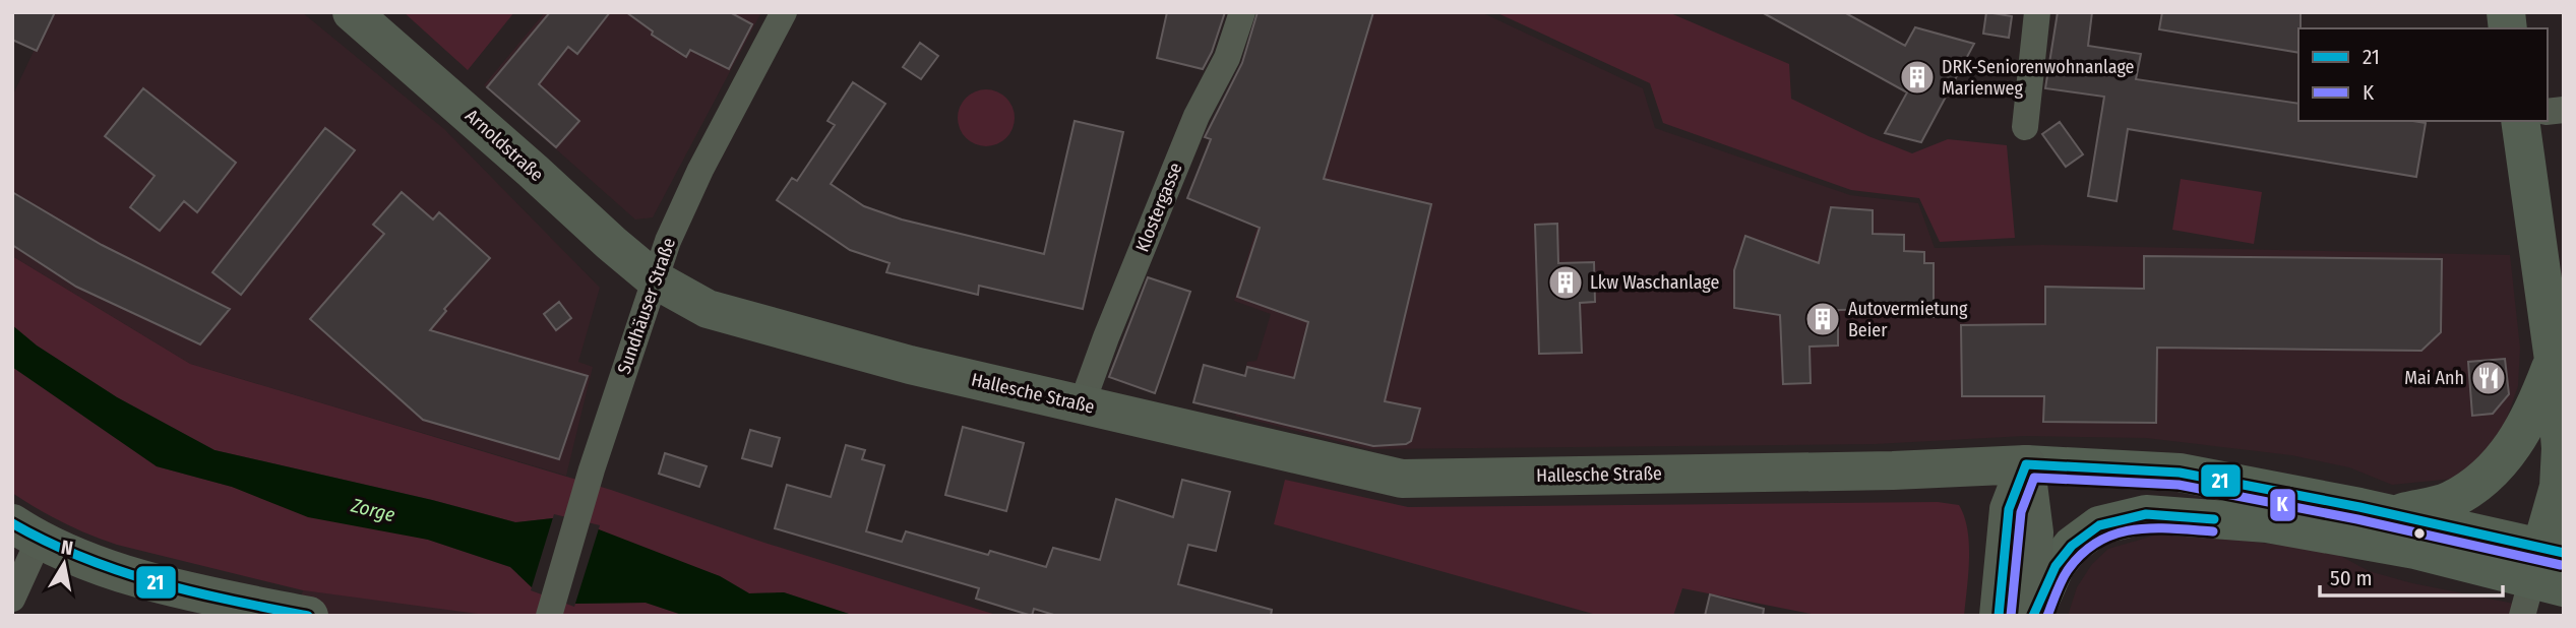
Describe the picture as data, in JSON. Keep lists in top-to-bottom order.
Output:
{
  "streets": {
    "main road": ["Arnoldstraße", "Hallesche Straße"],
    "street": ["Klostergasse", "Sundhäuser Straße"]
  },
  "crossings": [
    ["Arnoldstraße", "Sundhäuser Straße"],
    ["Arnoldstraße", "Hallesche Straße"],
    ["Klostergasse", "Hallesche Straße"],
    ["Sundhäuser Straße", "Hallesche Straße"]
  ],
  "water": ["Zorge"],
  "places": {
    "building": ["DRK-Seniorenwohnanlage Marienweg", "Lkw Waschanlage", "Autovermietung Beier"],
    "restaurant": ["Mai Anh"]
  },
  "lines": ["transit line 21", "transit line K"],
  "legend": ["21", "K"],
  "scale_bar": "50 m",
  "north": "top"
}
